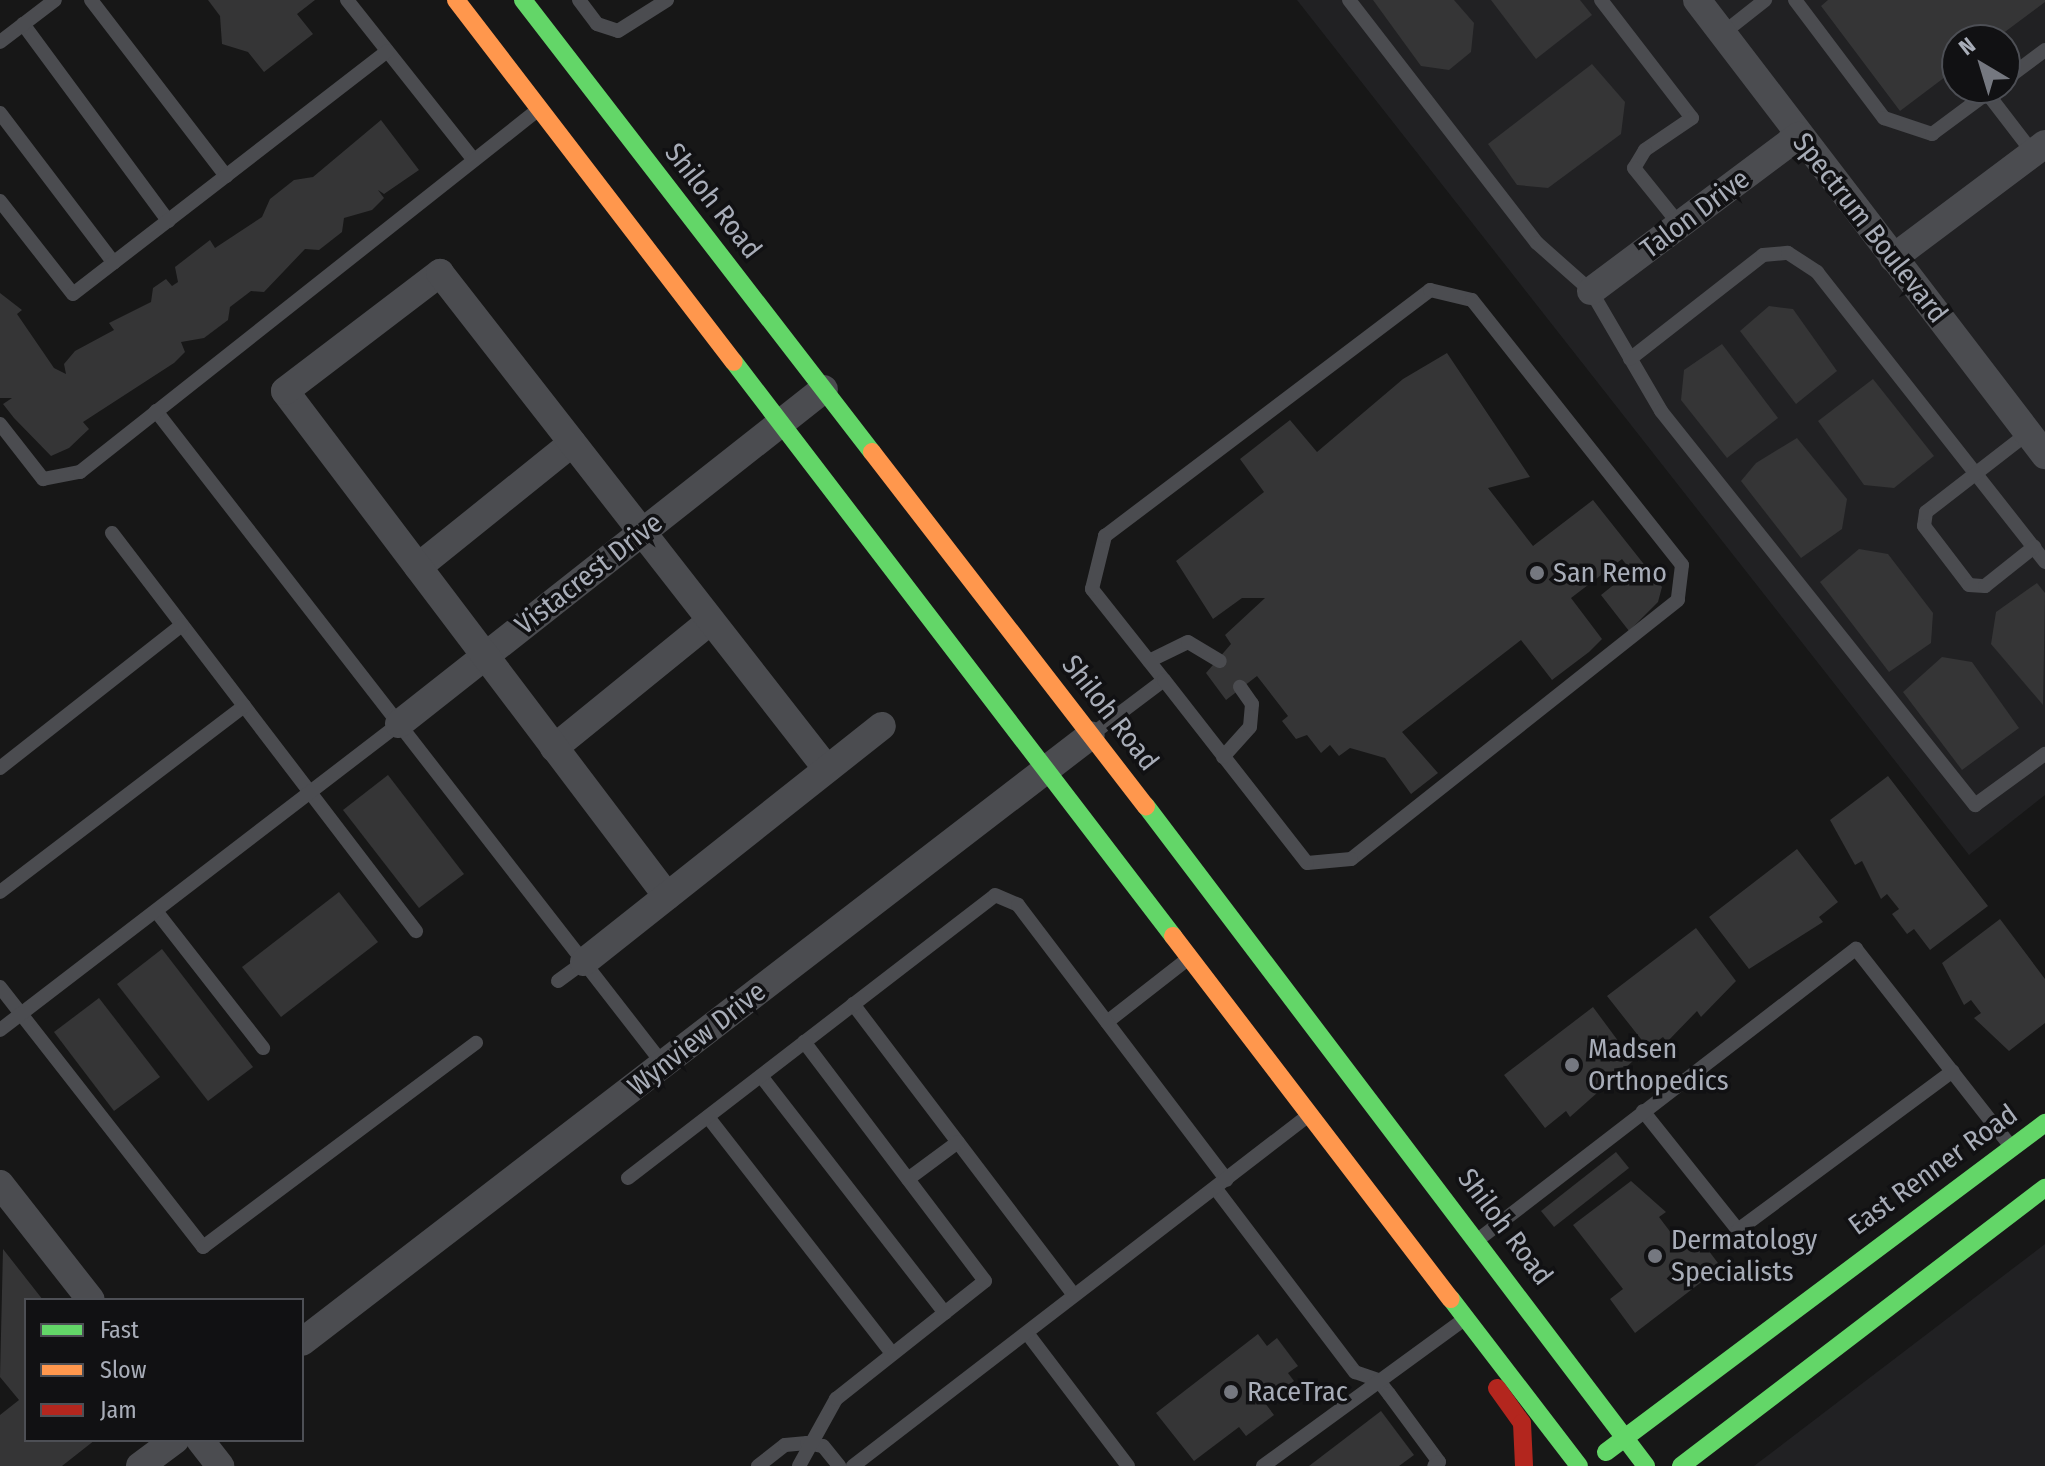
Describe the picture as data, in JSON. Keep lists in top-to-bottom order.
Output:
{
  "streets": {
    "main road": ["Shiloh Road", "East Renner Road"],
    "street": [
      "Talon Drive",
      "Spectrum Boulevard",
      "Vistacrest Drive",
      "Wynview Drive"
    ]
  },
  "crossings": [
    ["Shiloh Road", "Vistacrest Drive"],
    ["Shiloh Road", "Wynview Drive"],
    ["Shiloh Road", "East Renner Road"],
    ["Talon Drive", "Spectrum Boulevard"]
  ],
  "places": [
    "San Remo",
    "Madsen Orthopedics",
    "Dermatology Specialists",
    "RaceTrac"
  ],
  "legend": ["Fast", "Slow", "Jam"],
  "north": "top left"
}
